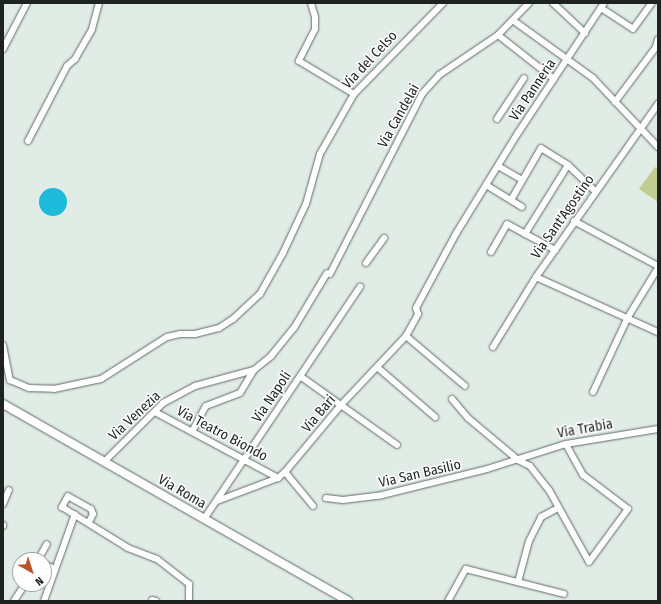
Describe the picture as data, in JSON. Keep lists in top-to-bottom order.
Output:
{
  "streets": {
    "street": [
      "Via del Celso",
      "Via Panneria",
      "Via Candelai",
      "Via Sant'Agostino",
      "Via Napoli",
      "Via Bari",
      "Via Venezia",
      "Via Trabia",
      "Via Teatro Biondo",
      "Via San Basilio",
      "Via Roma"
    ]
  },
  "crossings": [
    ["Via Panneria", "Via Bari"],
    ["Via Candelai", "Via Venezia"],
    ["Via Napoli", "Via Bari"],
    ["Via Napoli", "Via Teatro Biondo"],
    ["Via Napoli", "Via Roma"],
    ["Via Bari", "Via Teatro Biondo"],
    ["Via Venezia", "Via Teatro Biondo"],
    ["Via Venezia", "Via Roma"],
    ["Via Trabia", "Via San Basilio"]
  ],
  "north": "bottom right"
}
